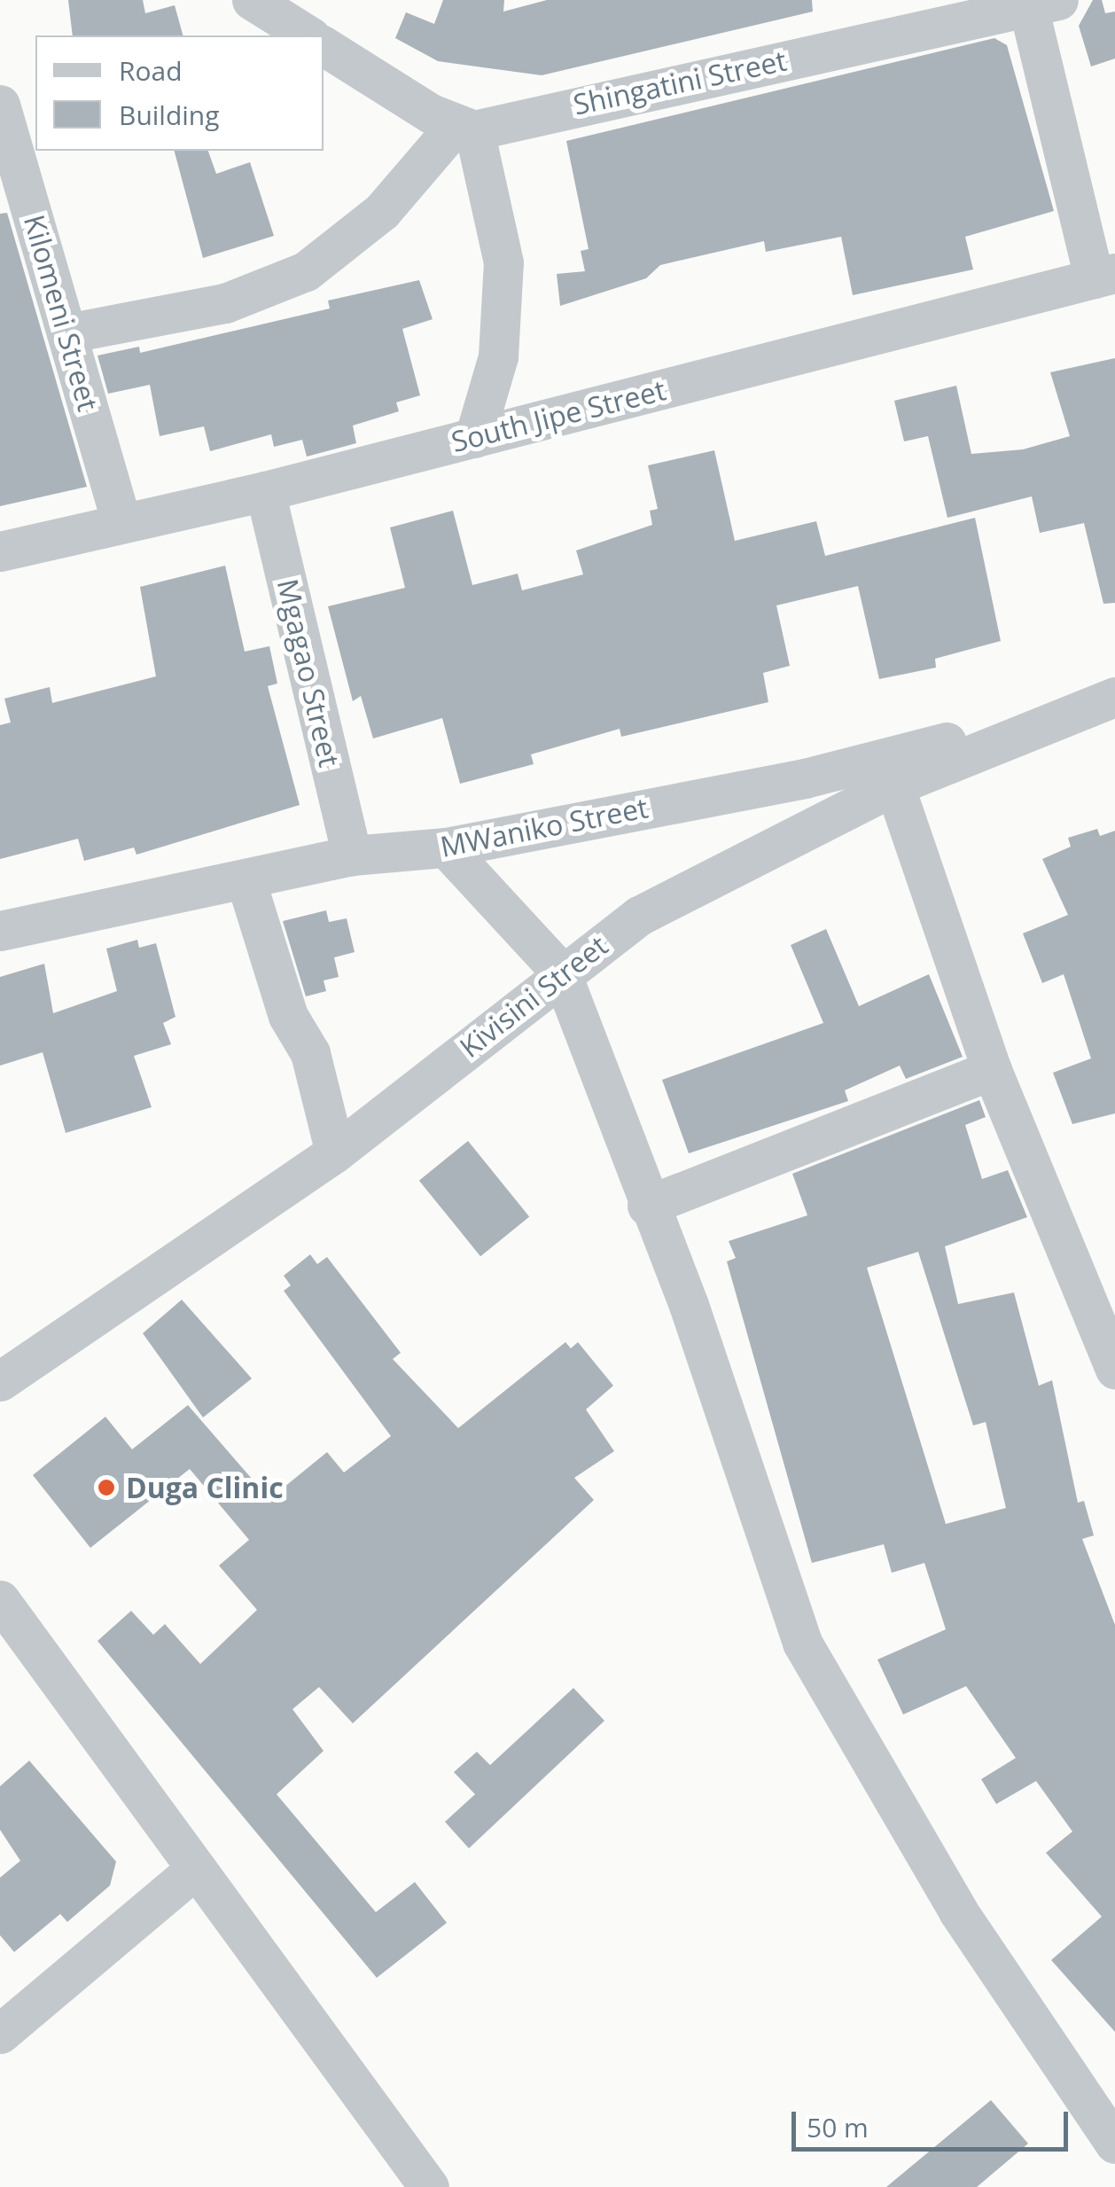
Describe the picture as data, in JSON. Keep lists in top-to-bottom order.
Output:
{
  "streets": {
    "street": [
      "Shingatini Street",
      "Kilomeni Street",
      "South Jipe Street",
      "Mgagao Street",
      "MWaniko Street",
      "Kivisini Street"
    ]
  },
  "crossings": [
    ["Kilomeni Street", "South Jipe Street"],
    ["South Jipe Street", "Mgagao Street"],
    ["Mgagao Street", "MWaniko Street"],
    ["MWaniko Street", "Kivisini Street"]
  ],
  "places": ["Duga Clinic"],
  "legend": ["Road", "Building"],
  "scale_bar": "50 m"
}
